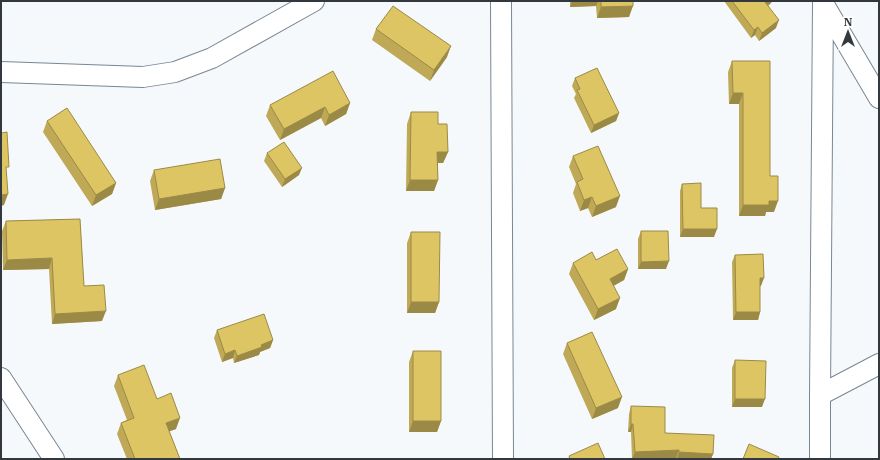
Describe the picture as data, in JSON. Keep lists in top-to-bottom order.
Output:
{
  "north": "top"
}
